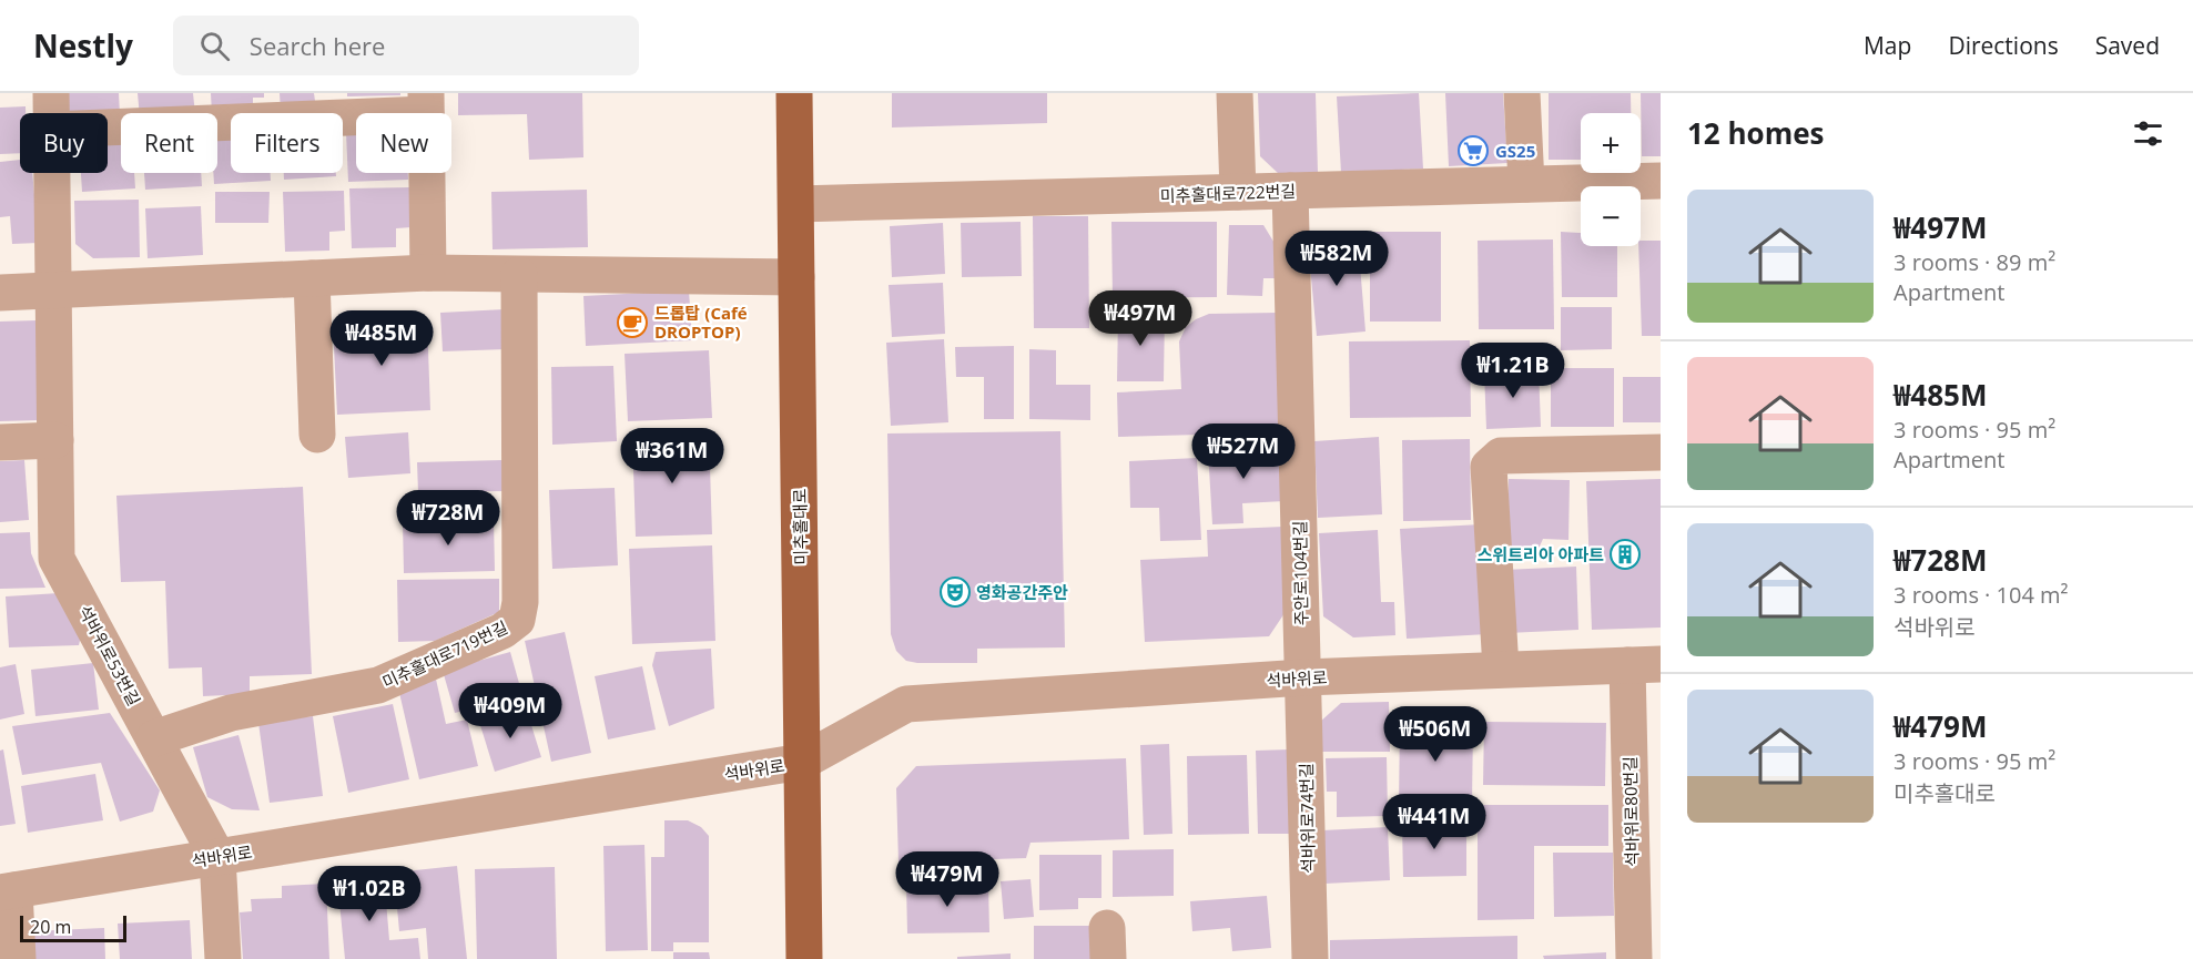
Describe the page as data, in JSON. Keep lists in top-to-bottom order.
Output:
{
  "streets": {
    "main road": ["미추홀대로"],
    "street": [
      "미추홀대로722번길",
      "주안로104번길",
      "미추홀대로719번길",
      "석바위로53번길",
      "석바위로",
      "석바위로80번길",
      "석바위로74번길"
    ]
  },
  "crossings": [
    ["미추홀대로722번길", "미추홀대로"],
    ["미추홀대로722번길", "주안로104번길"],
    ["미추홀대로", "석바위로"],
    ["주안로104번길", "석바위로"],
    ["주안로104번길", "석바위로74번길"],
    ["미추홀대로719번길", "석바위로53번길"],
    ["석바위로53번길", "석바위로"],
    ["석바위로", "석바위로80번길"],
    ["석바위로", "석바위로74번길"]
  ],
  "places": {
    "supermarket": ["GS25"],
    "cafe": ["드롭탑 (Café DROPTOP)"],
    "building": ["스위트리아 아파트"],
    "theatre": ["영화공간주안"]
  },
  "scale_bar": "20 m",
  "page": {
    "header": "Nestly",
    "search": "Search here",
    "nav": ["Map", "Directions", "Saved"],
    "heading": "12 homes",
    "map_buttons": ["+", "−"],
    "chip": [
      "Buy",
      "Rent",
      "Filters",
      "New"
    ],
    "list": [
      {
        "name": "₩497M",
        "note": "3 rooms · 89 m² · Apartment"
      },
      {
        "name": "₩485M",
        "note": "3 rooms · 95 m² · Apartment"
      },
      {
        "name": "₩728M",
        "note": "3 rooms · 104 m² · 석바위로"
      },
      {
        "name": "₩479M",
        "note": "3 rooms · 95 m² · 미추홀대로"
      }
    ],
    "price": [
      "₩582M",
      "₩497M",
      "₩485M",
      "₩1.21B",
      "₩527M",
      "₩361M",
      "₩728M",
      "₩409M",
      "₩506M",
      "₩441M",
      "₩479M",
      "₩1.02B"
    ],
    "scale": "20 m"
  }
}
